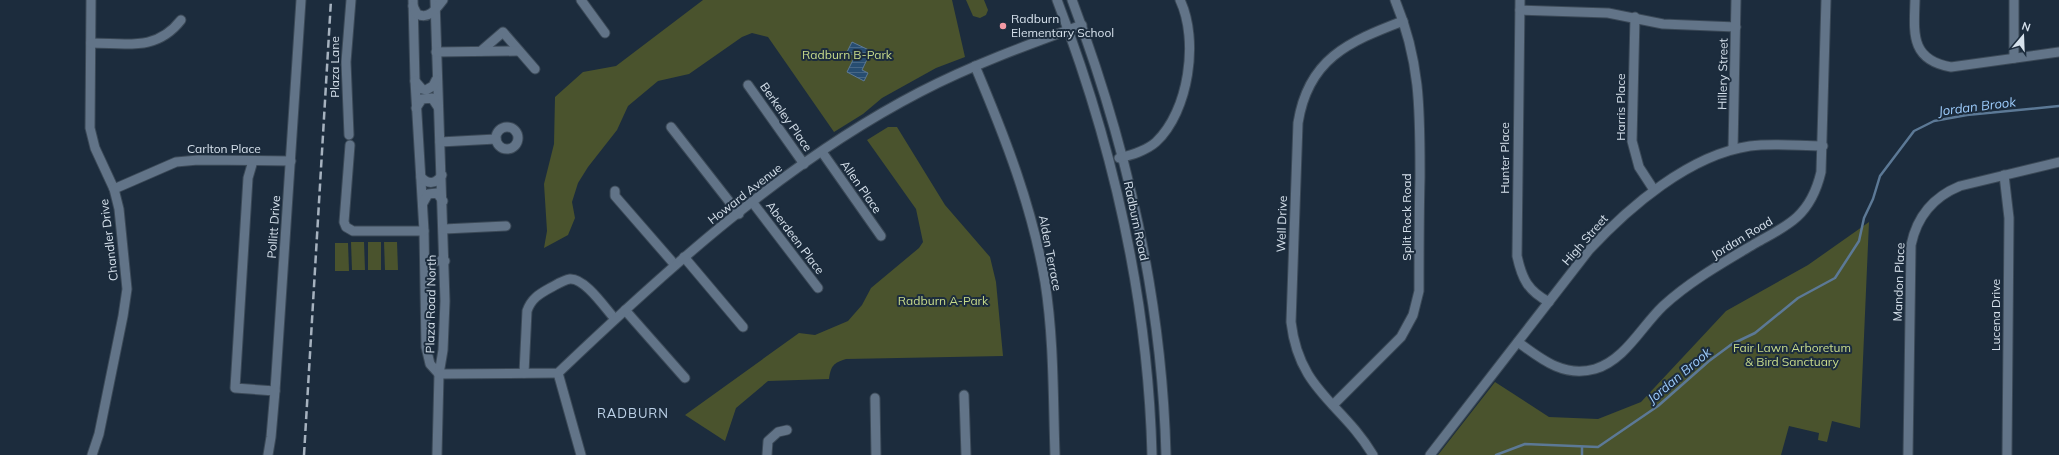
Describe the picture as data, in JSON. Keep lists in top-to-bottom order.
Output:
{
  "streets": {
    "street": [
      "Plaza Lane",
      "Hillery Street",
      "Harris Place",
      "Berkeley Place",
      "Carlton Place",
      "Hunter Place",
      "Allen Place",
      "Howard Avenue",
      "Split Rock Road",
      "Radburn Road",
      "Well Drive",
      "Pollitt Drive",
      "Aberdeen Place",
      "Jordan Road",
      "Chandler Drive",
      "High Street",
      "Alden Terrace",
      "Mandon Place",
      "Plaza Road North",
      "Lucena Drive"
    ]
  },
  "crossings": [
    ["Hillery Street", "High Street"],
    ["Harris Place", "High Street"],
    ["Berkeley Place", "Howard Avenue"],
    ["Carlton Place", "Pollitt Drive"],
    ["Carlton Place", "Chandler Drive"],
    ["Hunter Place", "High Street"],
    ["Allen Place", "Howard Avenue"],
    ["Howard Avenue", "Radburn Road"],
    ["Howard Avenue", "Aberdeen Place"],
    ["Howard Avenue", "Alden Terrace"],
    ["Split Rock Road", "Well Drive"],
    ["Jordan Road", "High Street"],
    ["Mandon Place", "Lucena Drive"]
  ],
  "districts": ["RADBURN"],
  "water": ["Jordan Brook"],
  "parks": ["Radburn B-Park", "Radburn A-Park", "Fair Lawn Arboretum & Bird Sanctuary"],
  "places": ["Radburn Elementary School"],
  "north": "top"
}
